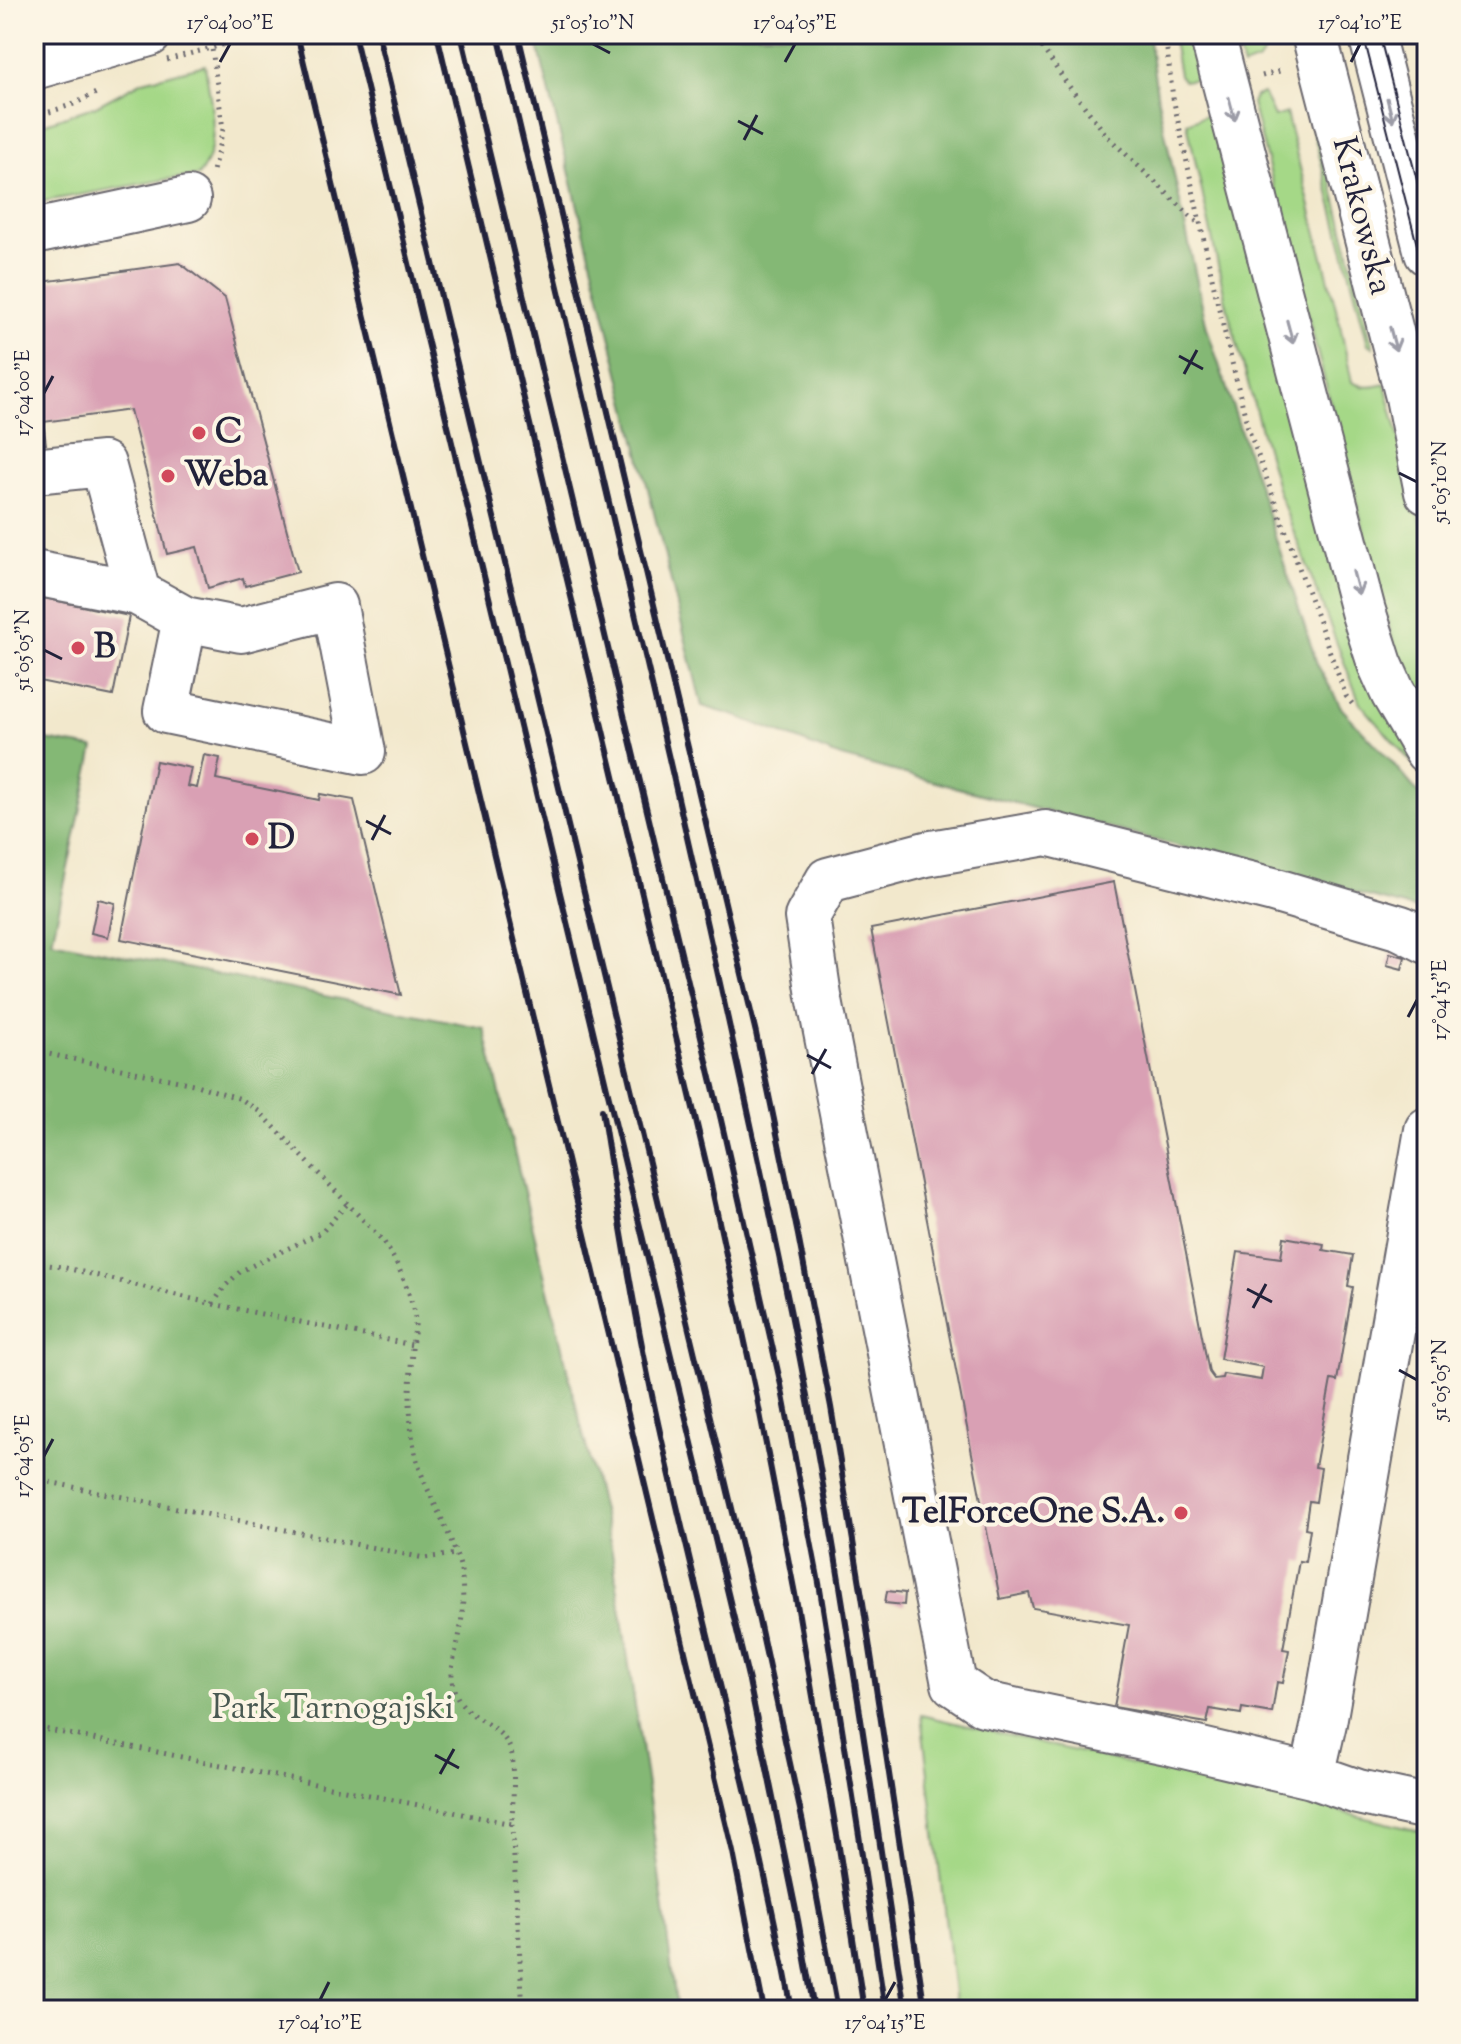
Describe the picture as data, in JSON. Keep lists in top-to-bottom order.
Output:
{
  "streets": {
    "main road": ["Krakowska"]
  },
  "parks": ["Park Tarnogajski"],
  "places": [
    "C",
    "Weba",
    "B",
    "D",
    "TelForceOne S.A."
  ],
  "coordinates": [
    "17°04'00\"E",
    "51°05'10\"N",
    "17°04'05\"E",
    "17°04'10\"E",
    "51°05'05\"N",
    "17°04'15\"E"
  ]
}
